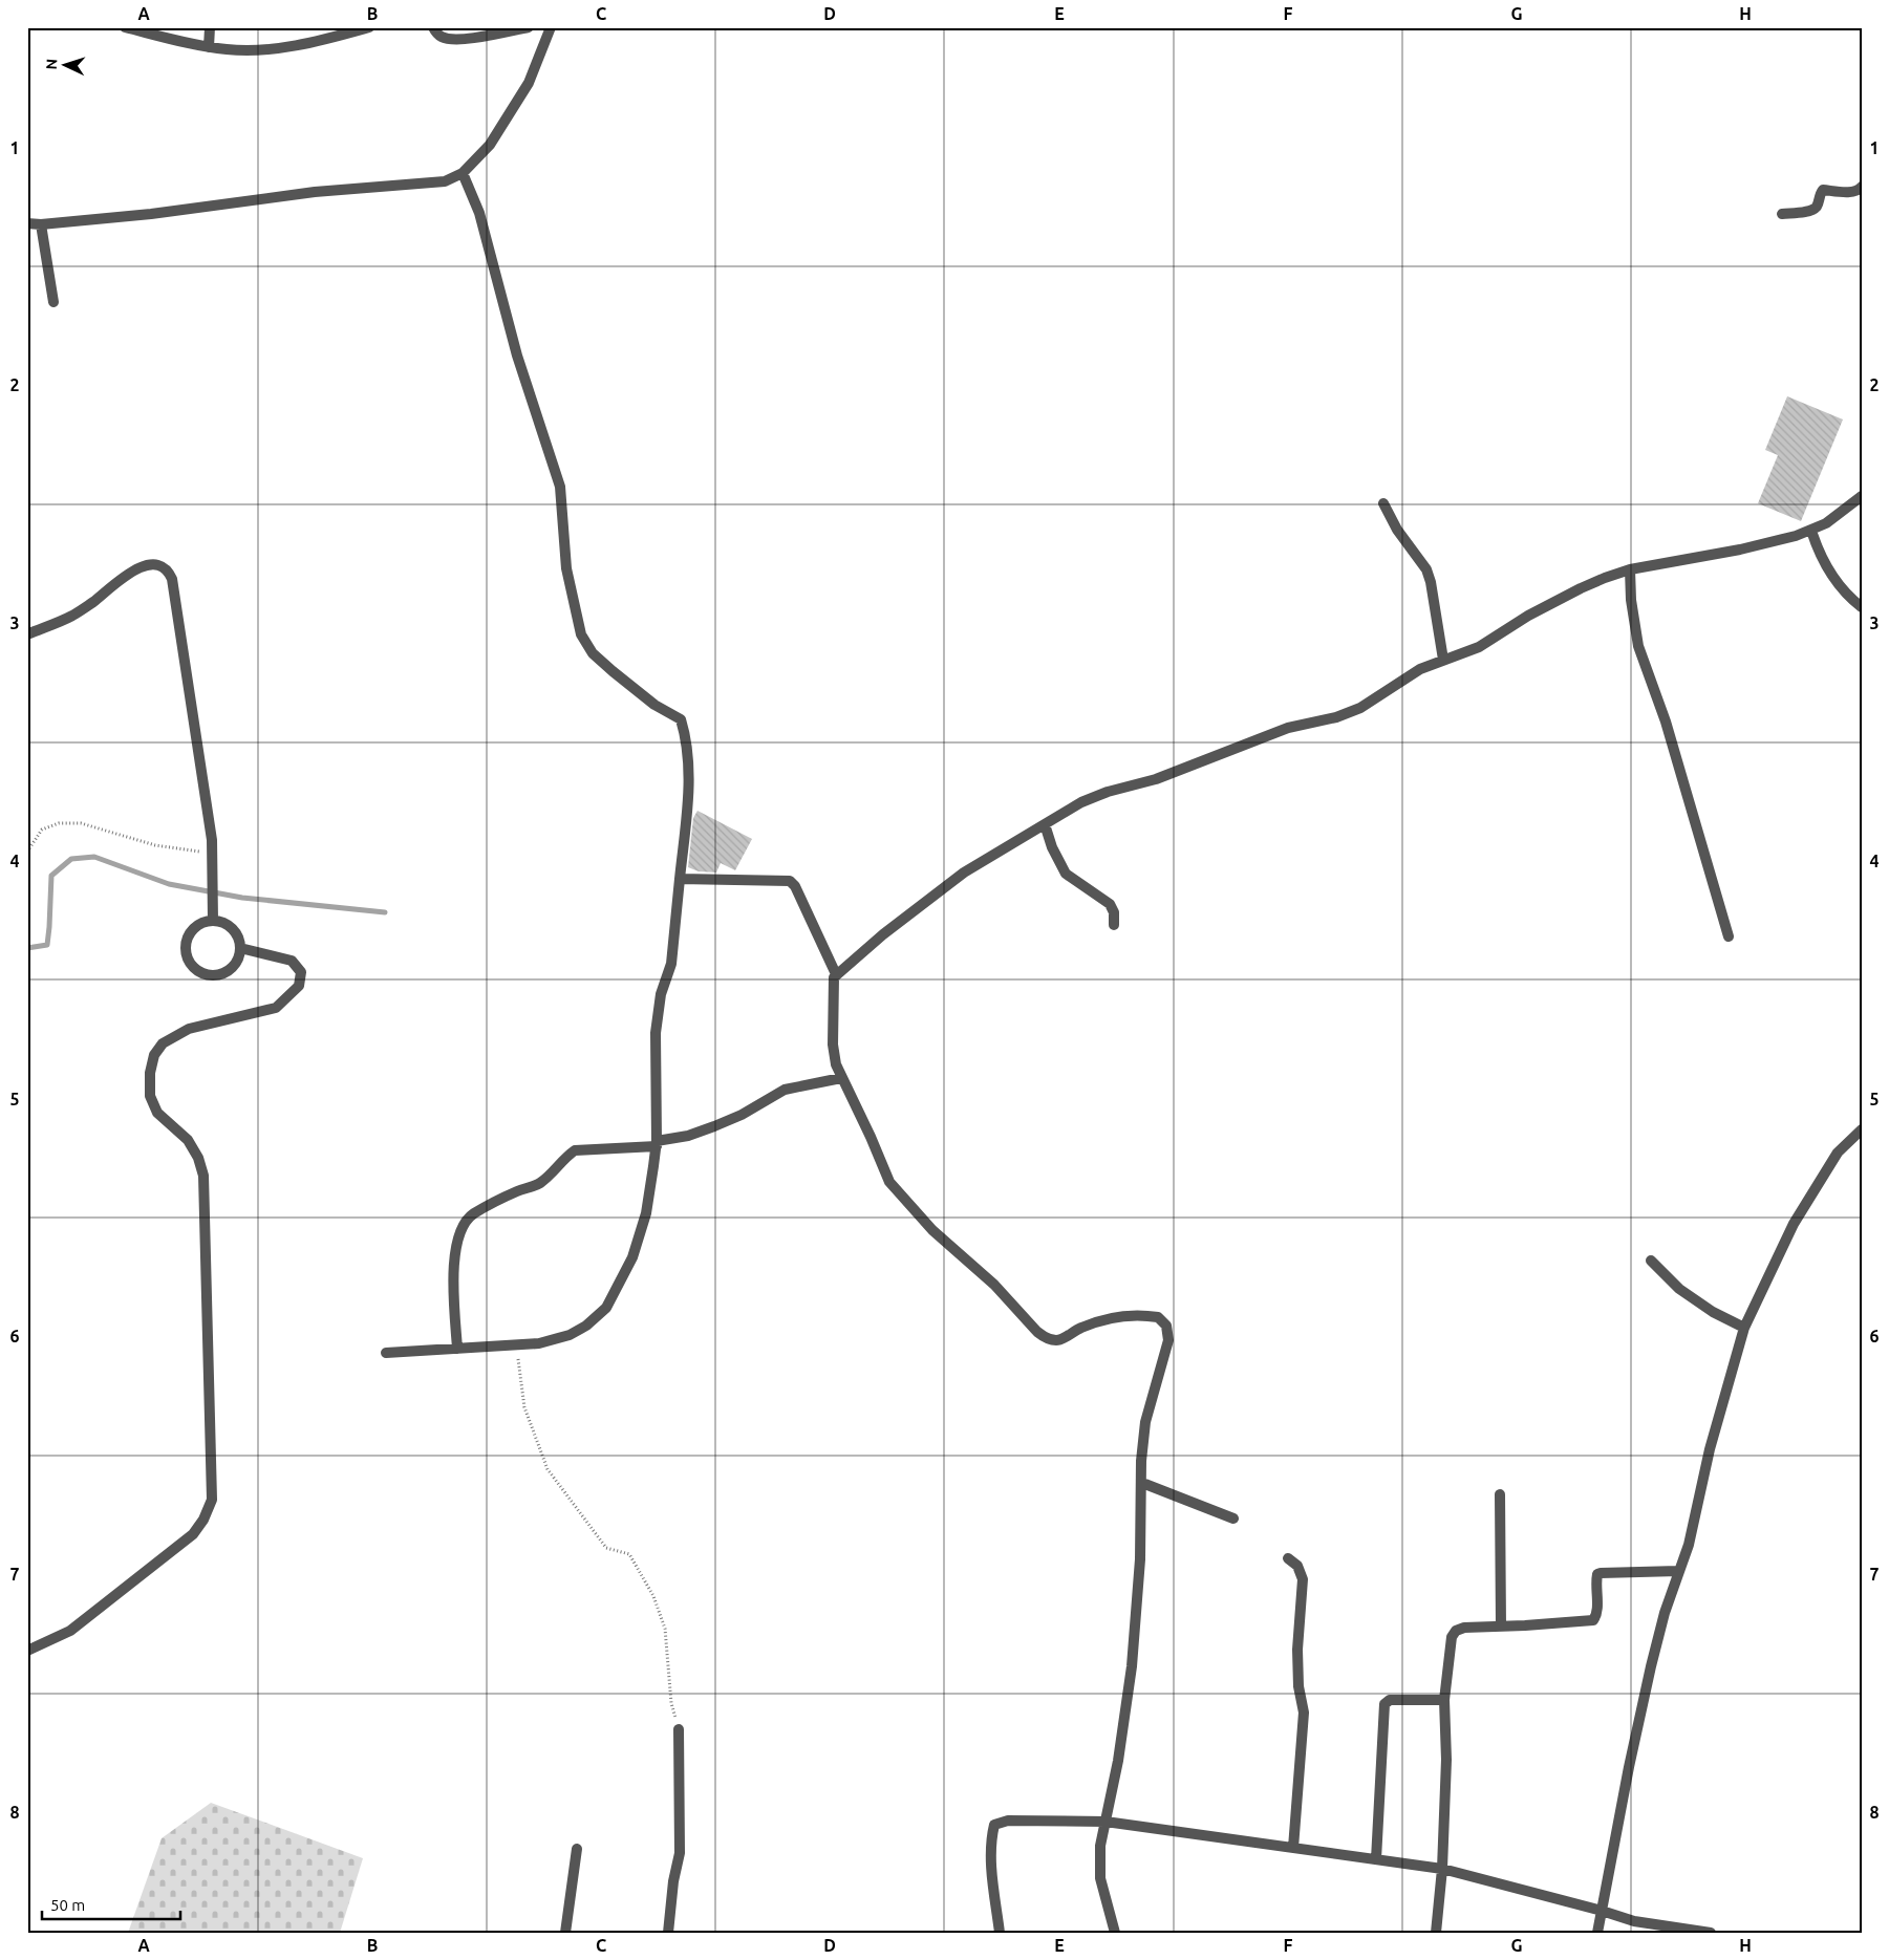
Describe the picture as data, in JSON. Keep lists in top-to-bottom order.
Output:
{
  "scale_bar": "50 m",
  "north": "left",
  "grid": {
    "columns": [
      "A",
      "B",
      "C",
      "D",
      "E",
      "F",
      "G",
      "H"
    ],
    "rows": [
      "1",
      "2",
      "3",
      "4",
      "5",
      "6",
      "7",
      "8"
    ]
  }
}
